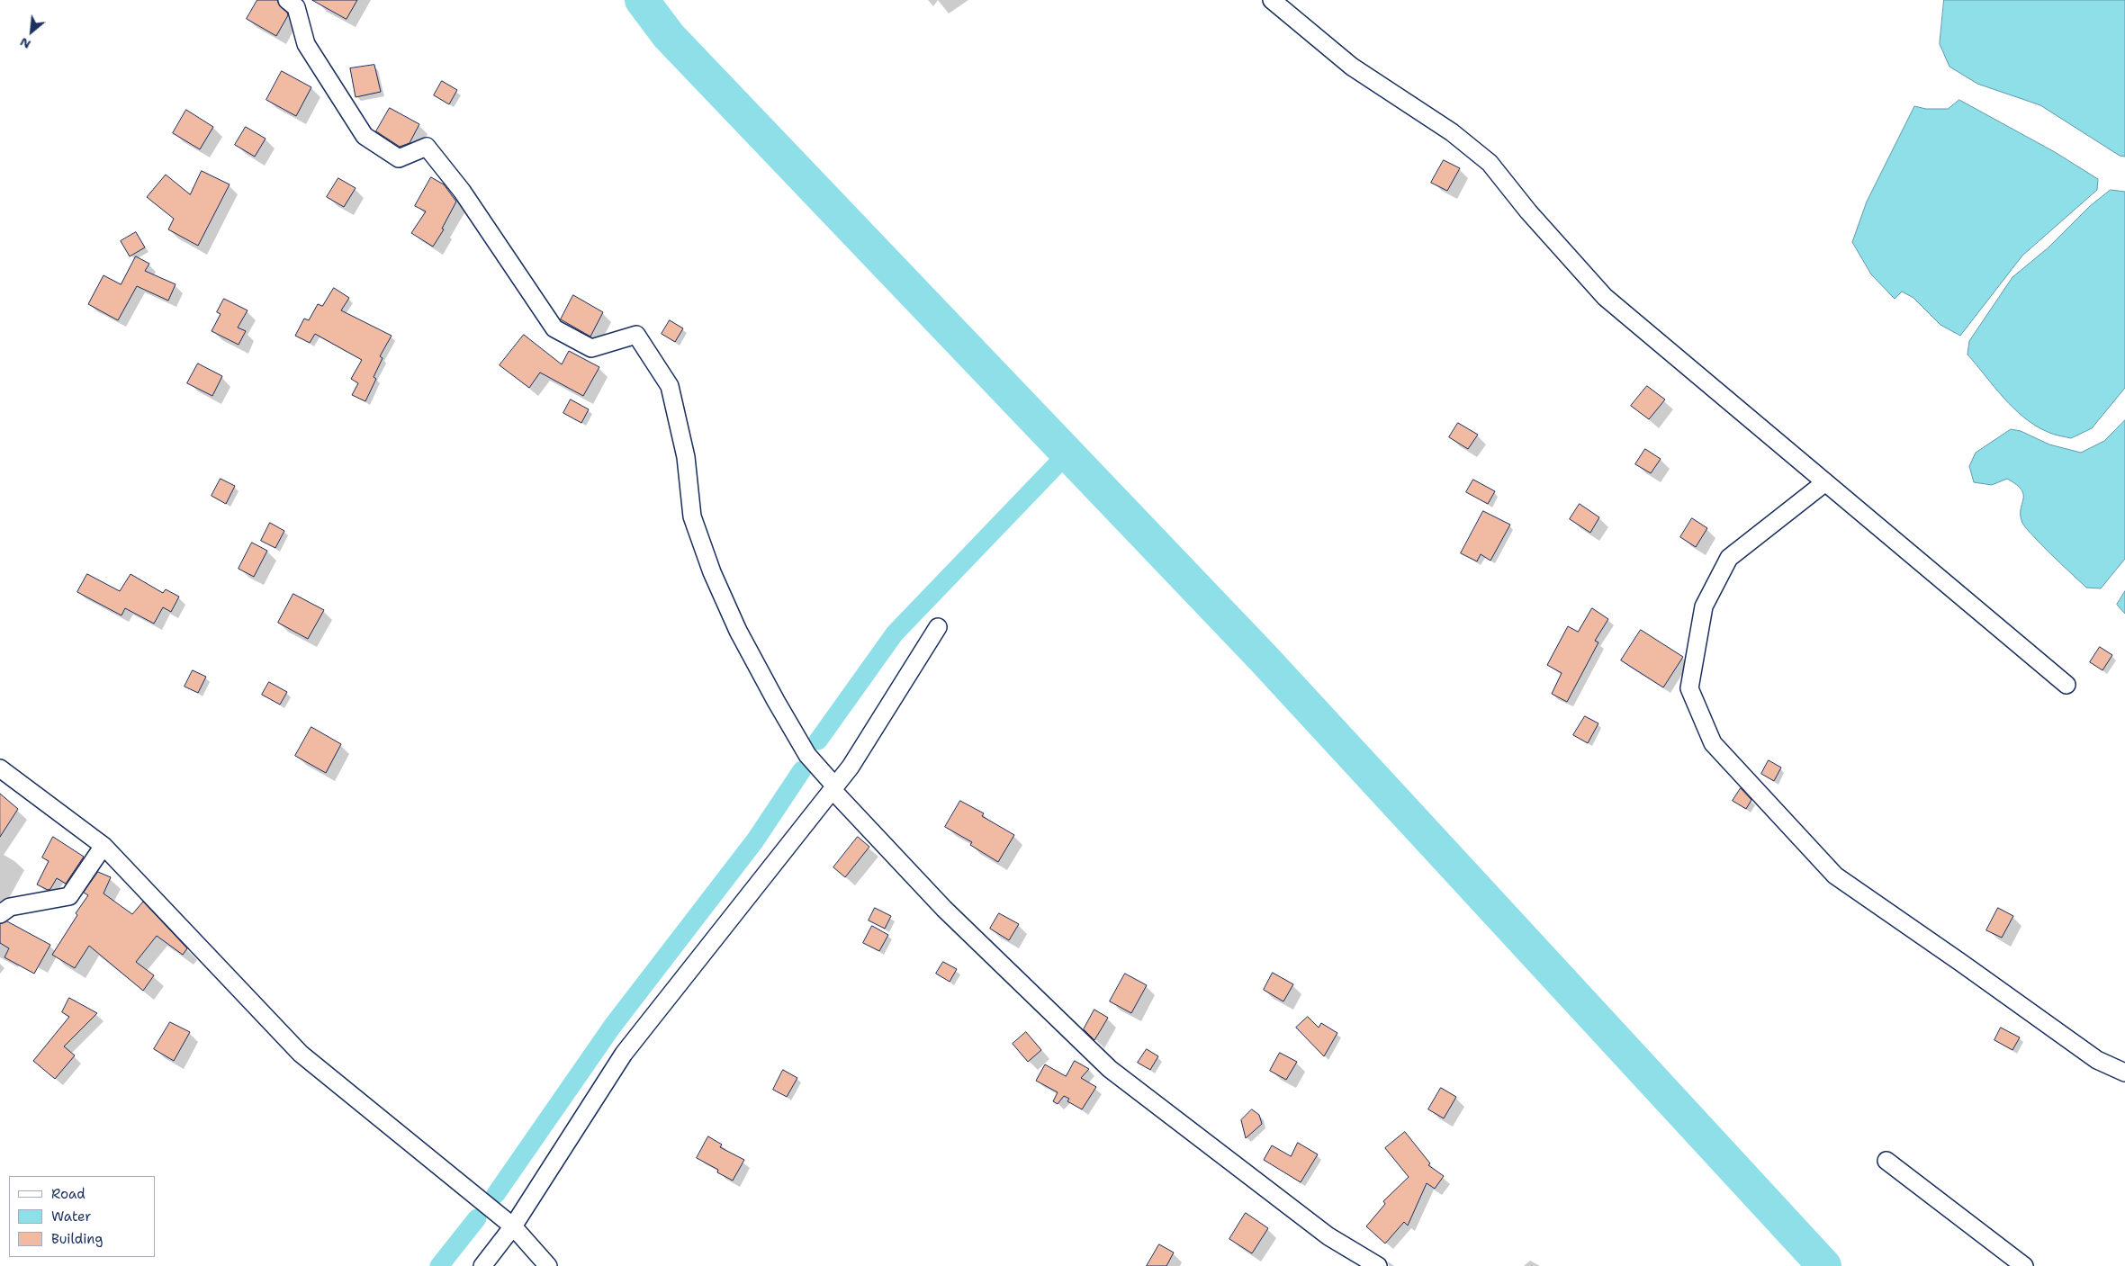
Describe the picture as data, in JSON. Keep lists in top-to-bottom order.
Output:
{
  "legend": ["Road", "Water", "Building"],
  "north": "bottom left"
}
